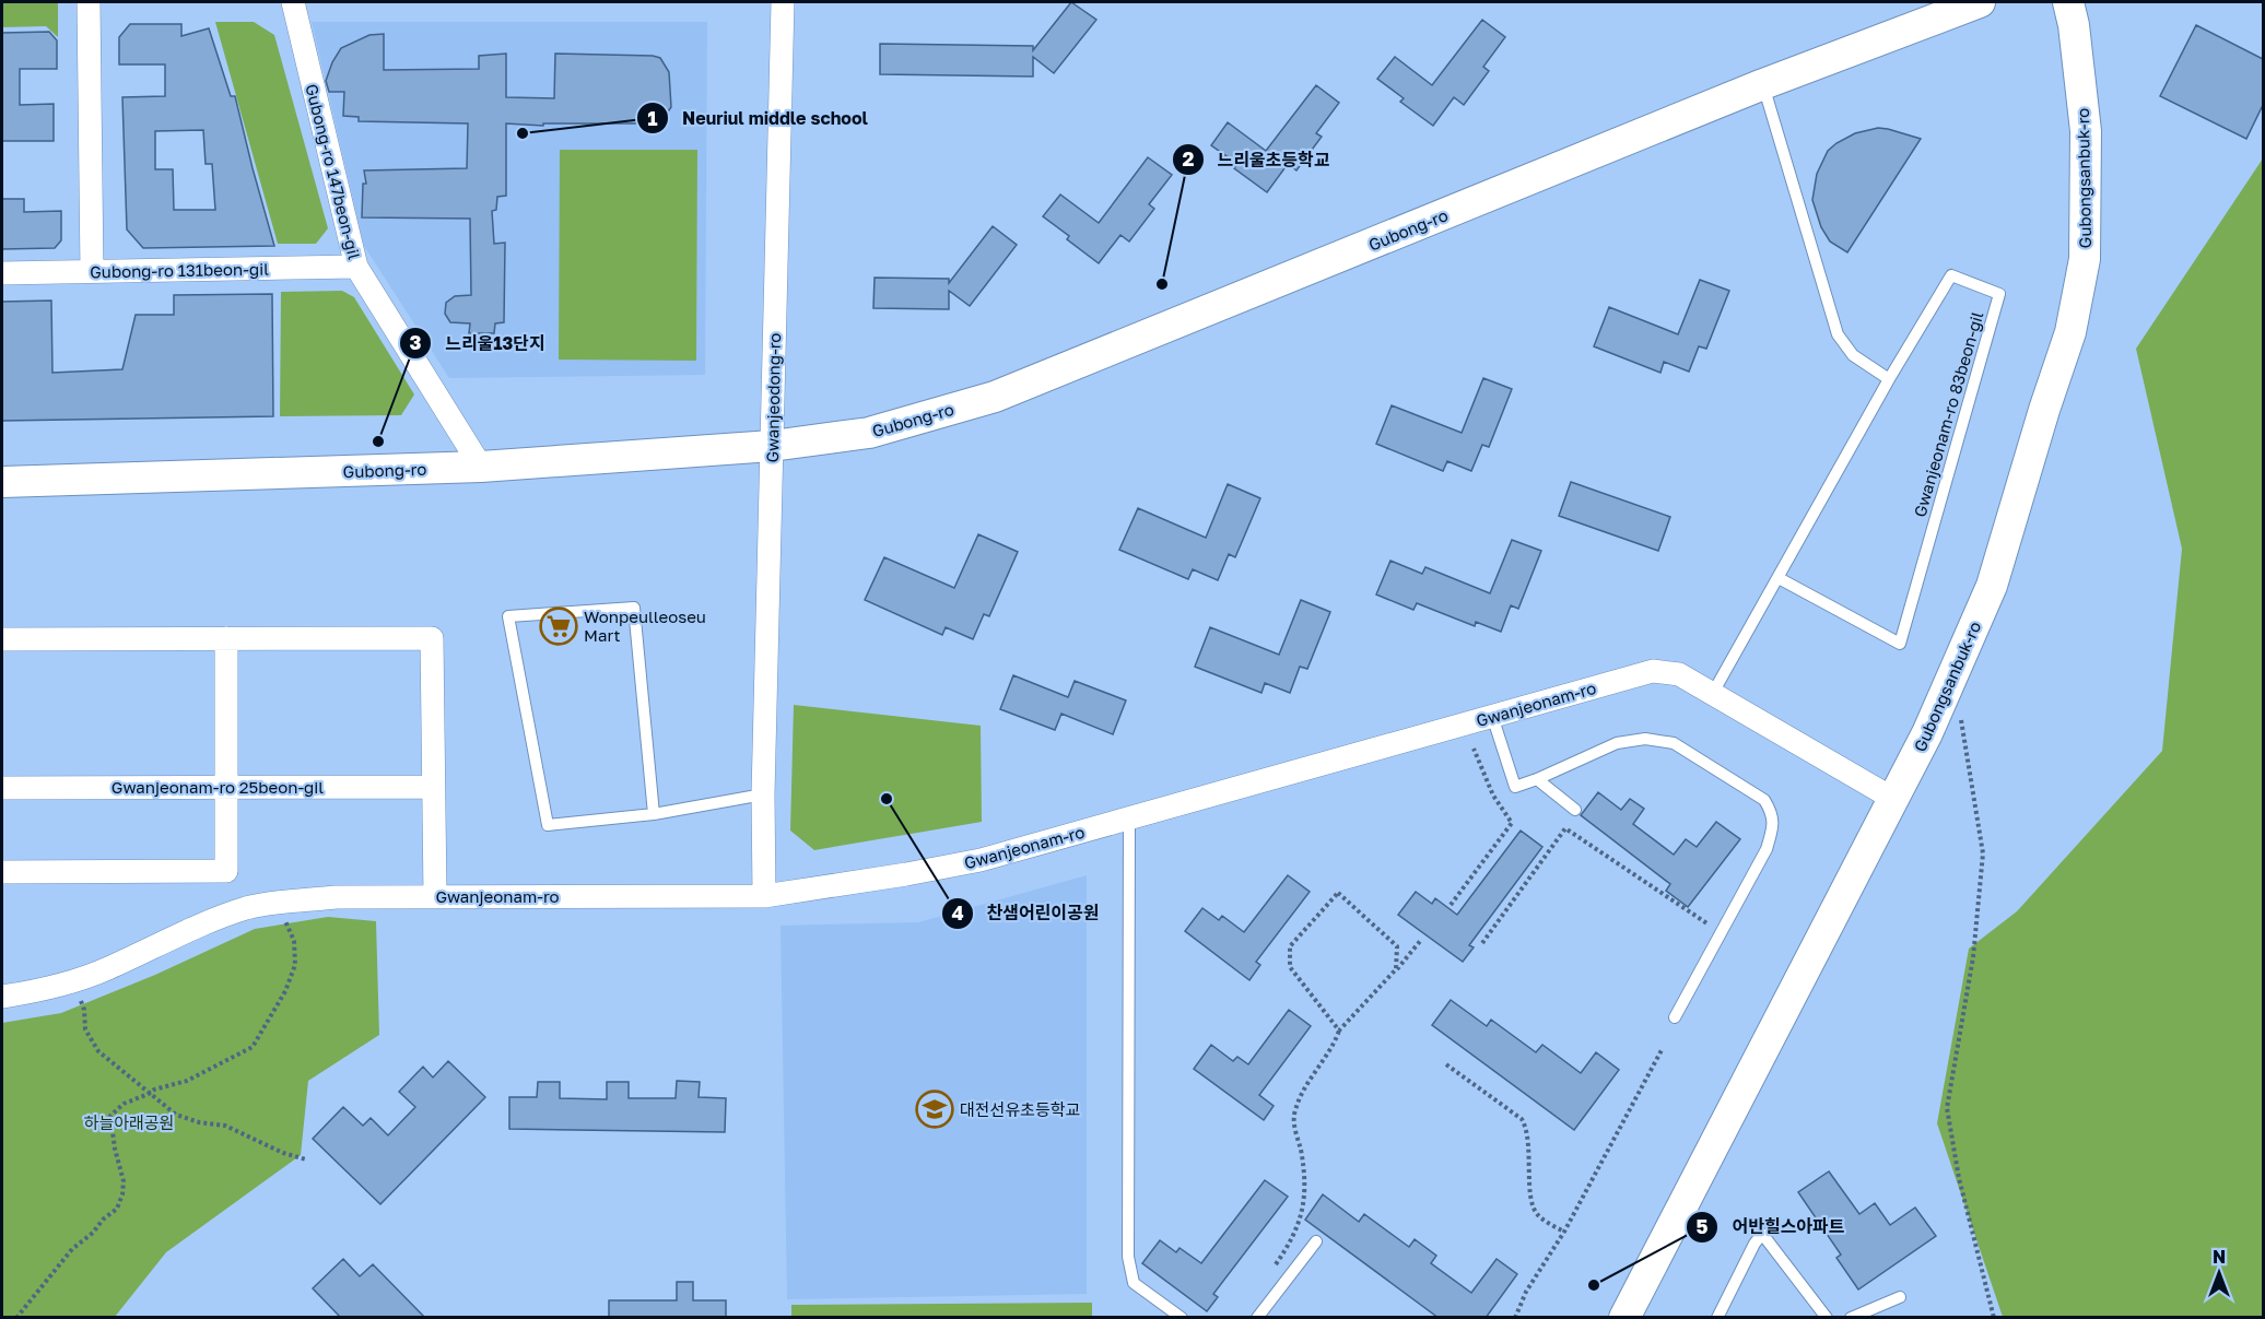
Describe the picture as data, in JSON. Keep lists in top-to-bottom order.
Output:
{
  "streets": {
    "main road": ["Gubongsanbuk-ro", "Gubong-ro"],
    "street": [
      "Gubong-ro 147beon-gil",
      "Gubong-ro 131beon-gil",
      "Gwanjeodong-ro",
      "Gwanjeonam-ro",
      "Gwanjeonam-ro 25beon-gil"
    ],
    "lane": ["Gwanjeonam-ro 83beon-gil"]
  },
  "crossings": [
    ["Gubong-ro 147beon-gil", "Gubong-ro"],
    ["Gubong-ro 147beon-gil", "Gubong-ro 131beon-gil"],
    ["Gubongsanbuk-ro", "Gwanjeonam-ro"],
    ["Gubong-ro", "Gwanjeodong-ro"],
    ["Gwanjeodong-ro", "Gwanjeonam-ro"],
    ["Gwanjeonam-ro 83beon-gil", "Gwanjeonam-ro"]
  ],
  "parks": ["하늘아래공원"],
  "places": {
    "other": [
      "Neuriul middle school",
      "느리울초등학교",
      "느리울13단지",
      "찬샘어린이공원",
      "어반힐스아파트"
    ],
    "supermarket": ["Wonpeulleoseu Mart"],
    "school or university": ["대전선유초등학교"]
  },
  "north": "top"
}
